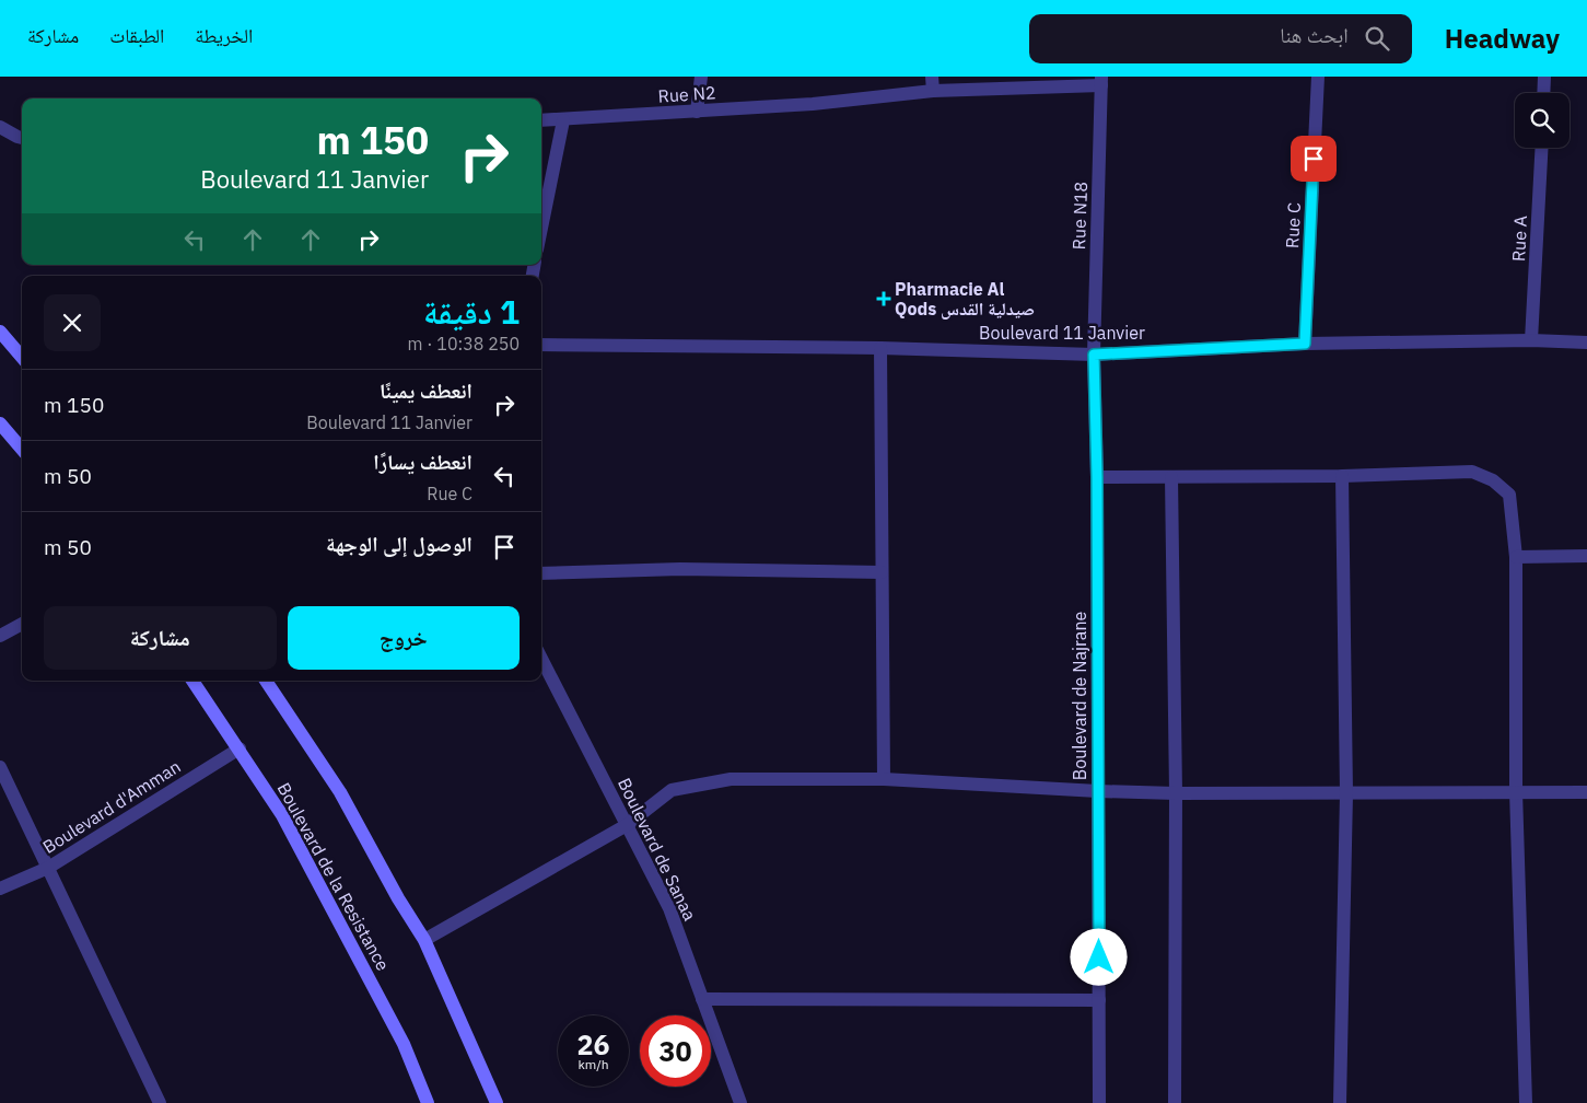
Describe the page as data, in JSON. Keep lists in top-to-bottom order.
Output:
{
  "streets": {
    "main road": ["Boulevard de la Resistance"],
    "street": [
      "Rue N2",
      "Rue N18",
      "Rue C",
      "Rue A",
      "Boulevard 11 Janvier",
      "Boulevard de Najrane",
      "Boulevard d'Amman",
      "Boulevard de Sanaa"
    ]
  },
  "crossings": [
    ["Rue N2", "Rue N18"],
    ["Rue N18", "Boulevard 11 Janvier"],
    ["Rue N18", "Boulevard de Najrane"],
    ["Rue C", "Boulevard 11 Janvier"],
    ["Rue A", "Boulevard 11 Janvier"],
    ["Boulevard 11 Janvier", "Boulevard de Najrane"],
    ["Boulevard d'Amman", "Boulevard de la Resistance"]
  ],
  "places": {
    "health": ["Pharmacie Al Qods صيدلية القدس"]
  },
  "page": {
    "header": "Headway",
    "search": "ابحث هنا",
    "nav": ["الخريطة", "الطبقات", "مشاركة"],
    "turn": ["150 m", "Boulevard 11 Janvier"],
    "heading": ["1 دقيقة", "250 m · 10:38"],
    "list": [
      {
        "name": "انعطف يمينًا",
        "note": "Boulevard 11 Janvier",
        "value": "150 m"
      },
      {
        "name": "انعطف يسارًا",
        "note": "Rue C",
        "value": "50 m"
      },
      {
        "name": "الوصول إلى الوجهة",
        "value": "50 m"
      }
    ],
    "buttons": ["خروج", "مشاركة"],
    "speed": "26 km/h",
    "limit": "30"
  }
}
